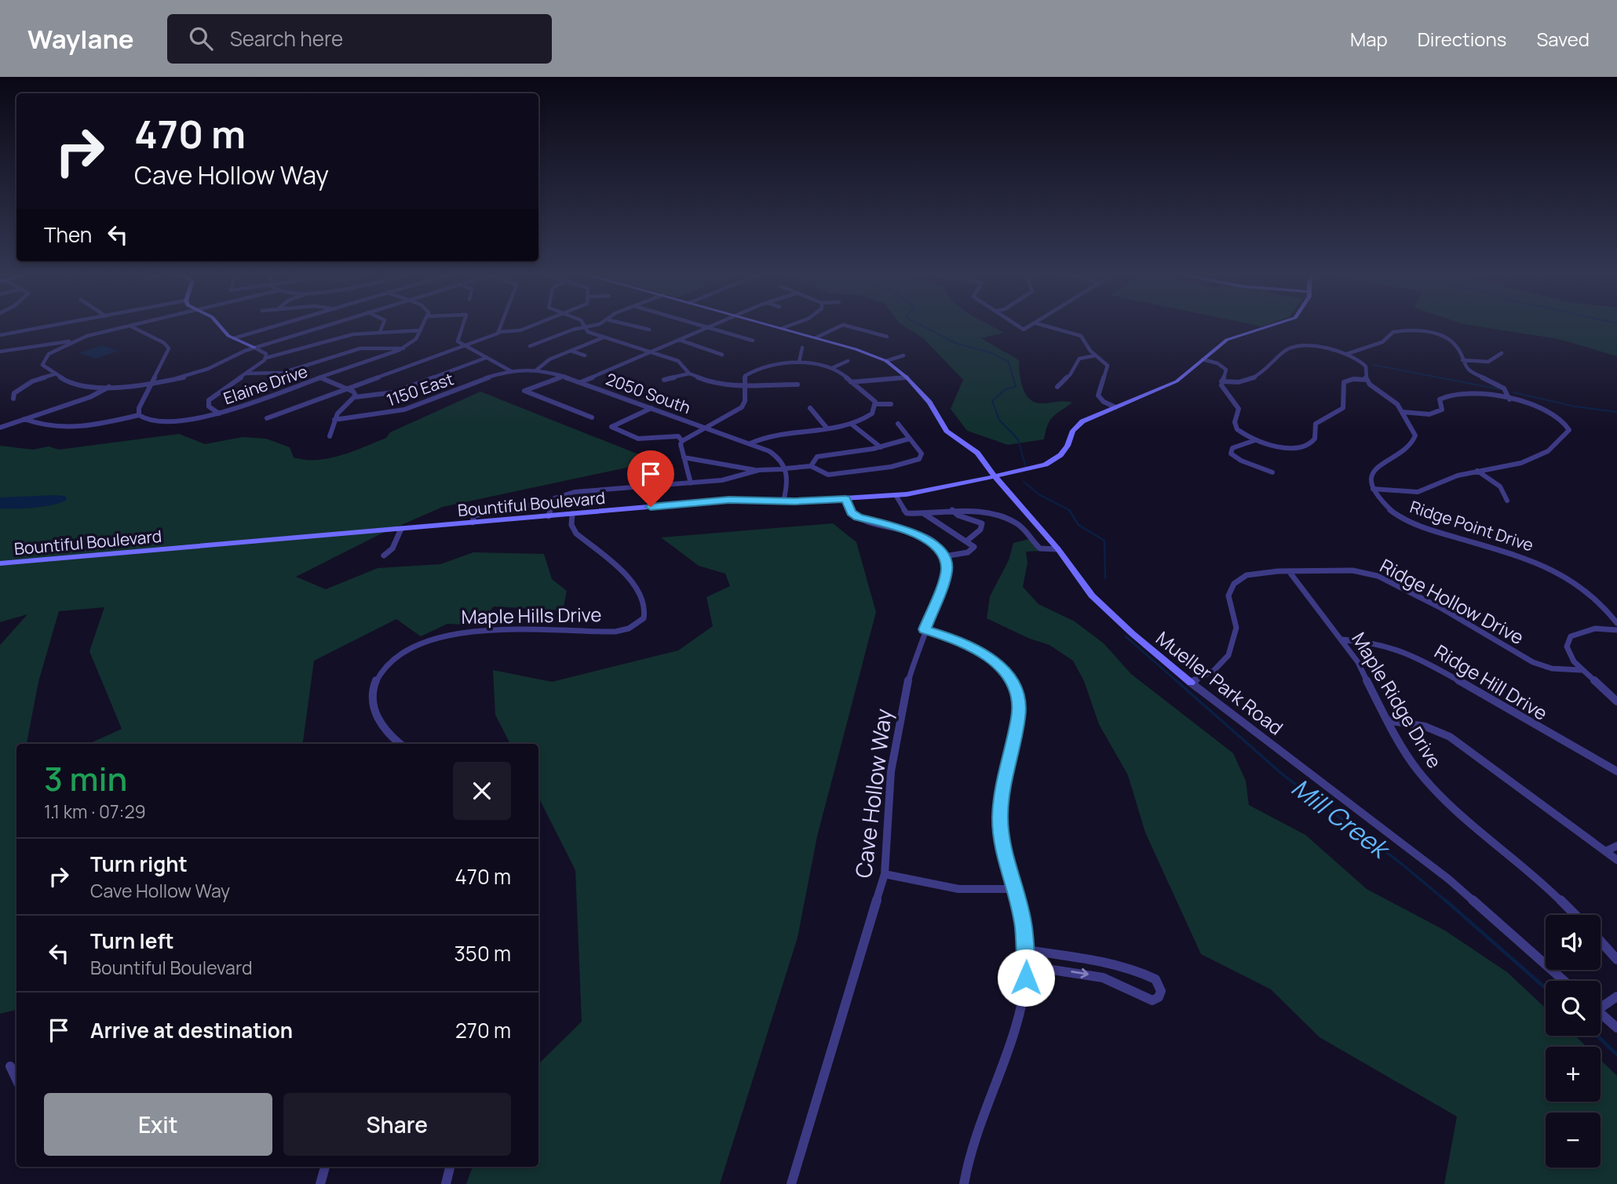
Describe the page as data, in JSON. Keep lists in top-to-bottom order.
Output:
{
  "streets": {
    "main road": ["Bountiful Boulevard", "Mueller Park Road"],
    "street": [
      "Elaine Drive",
      "1150 East",
      "2050 South",
      "Ridge Point Drive",
      "Ridge Hollow Drive",
      "Maple Hills Drive",
      "Ridge Hill Drive",
      "Maple Ridge Drive",
      "Cave Hollow Way"
    ]
  },
  "crossings": [
    ["1150 East", "2050 South"],
    ["Bountiful Boulevard", "Maple Hills Drive"],
    ["Bountiful Boulevard", "Mueller Park Road"],
    ["Ridge Hollow Drive", "Mueller Park Road"],
    ["Ridge Hollow Drive", "Maple Ridge Drive"],
    ["Ridge Hill Drive", "Maple Ridge Drive"]
  ],
  "water": ["Mill Creek"],
  "page": {
    "header": "Waylane",
    "search": "Search here",
    "nav": ["Map", "Directions", "Saved"],
    "turn": ["470 m", "Cave Hollow Way"],
    "then": "Then",
    "heading": ["3 min", "1.1 km · 07:29"],
    "list": [
      {
        "name": "Turn right",
        "note": "Cave Hollow Way",
        "value": "470 m"
      },
      {
        "name": "Turn left",
        "note": "Bountiful Boulevard",
        "value": "350 m"
      },
      {
        "name": "Arrive at destination",
        "value": "270 m"
      }
    ],
    "map_buttons": ["+", "−"],
    "buttons": ["Exit", "Share"]
  }
}
